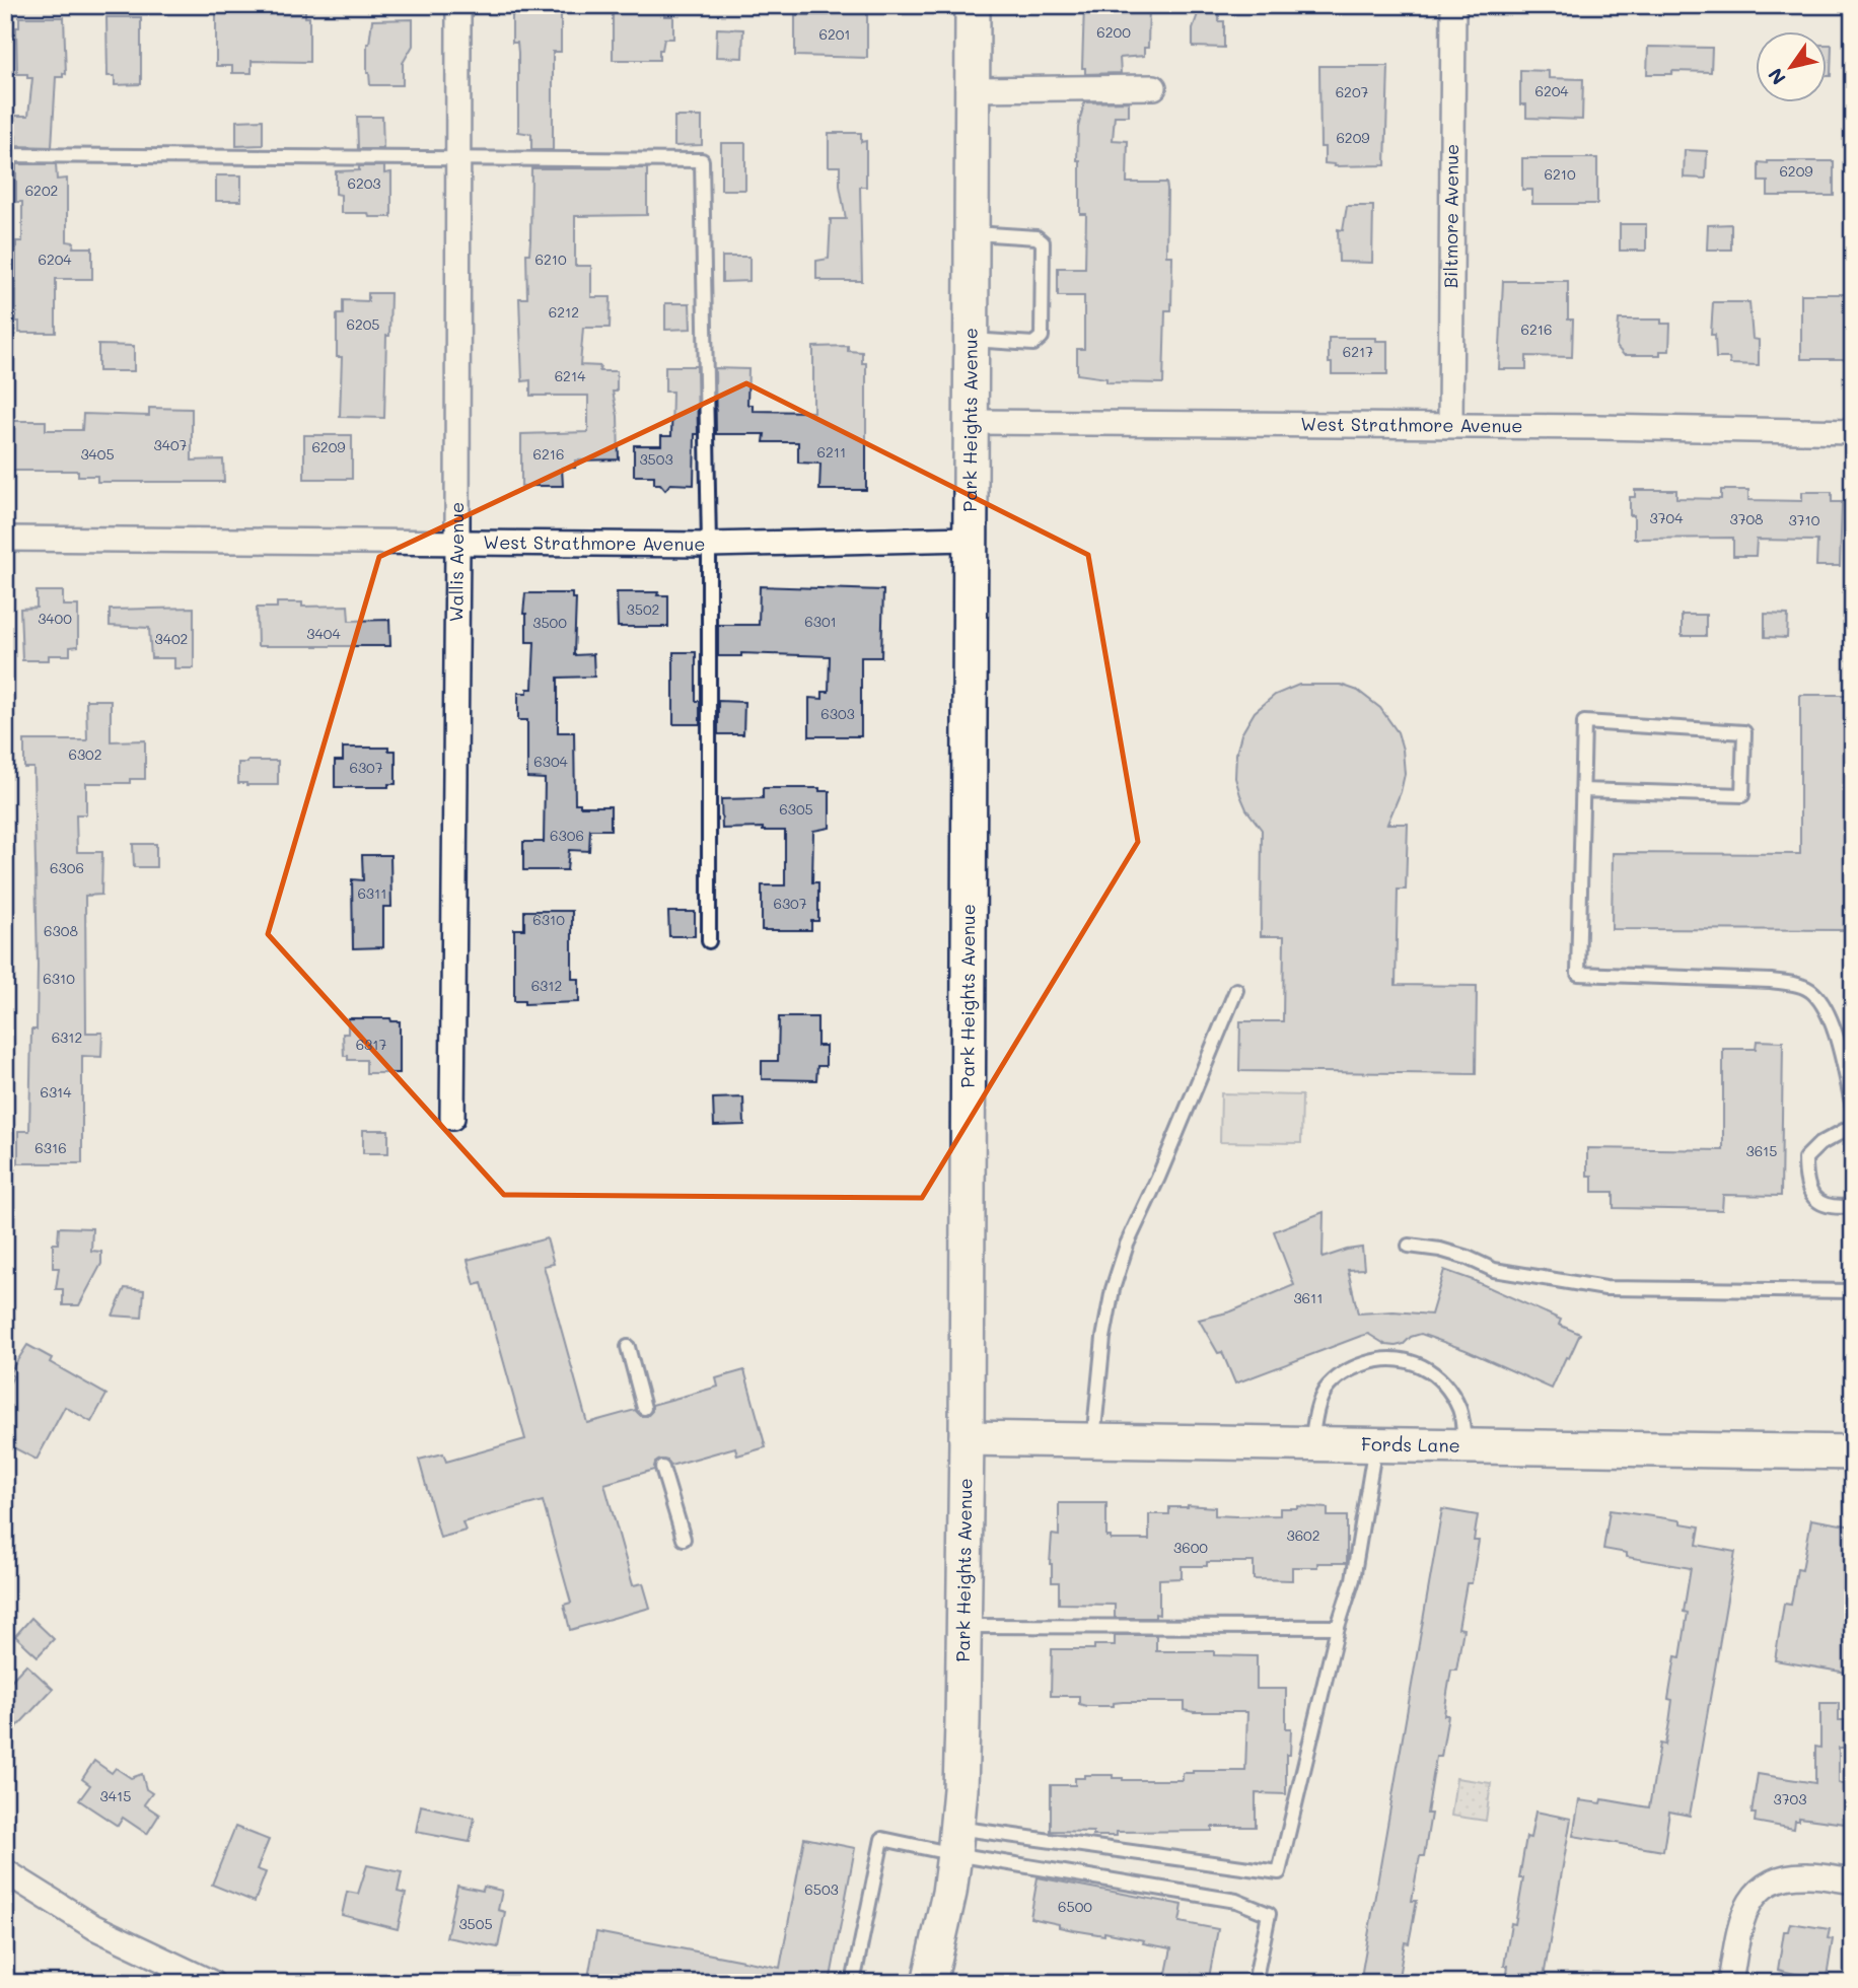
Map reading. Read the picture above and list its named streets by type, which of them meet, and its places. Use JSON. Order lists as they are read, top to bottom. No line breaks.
{"streets":{"main road":["Park Heights Avenue","Fords Lane"],"street":["Biltmore Avenue","West Strathmore Avenue","Wallis Avenue"]},"crossings":[["Biltmore Avenue","West Strathmore Avenue"],["Park Heights Avenue","West Strathmore Avenue"],["Park Heights Avenue","Fords Lane"],["West Strathmore Avenue","Wallis Avenue"]],"house_numbers":["6200","6201","6204","6207","6209","6209","6210","6203","6202","6204","6210","6212","6205","6216","6217","6214","3407","6209","6211","3405","6216","3503","3704","3708","3710","3502","3400","6301","3500","3404","3402","6303","6302","6304","6307","6305","6306","6306","6311","6307","6310","6308","6310","6312","6312","6317","6314","6316","3615","3611","3602","3600","3415","3703","6503","6500","3505"],"north":"bottom left"}
